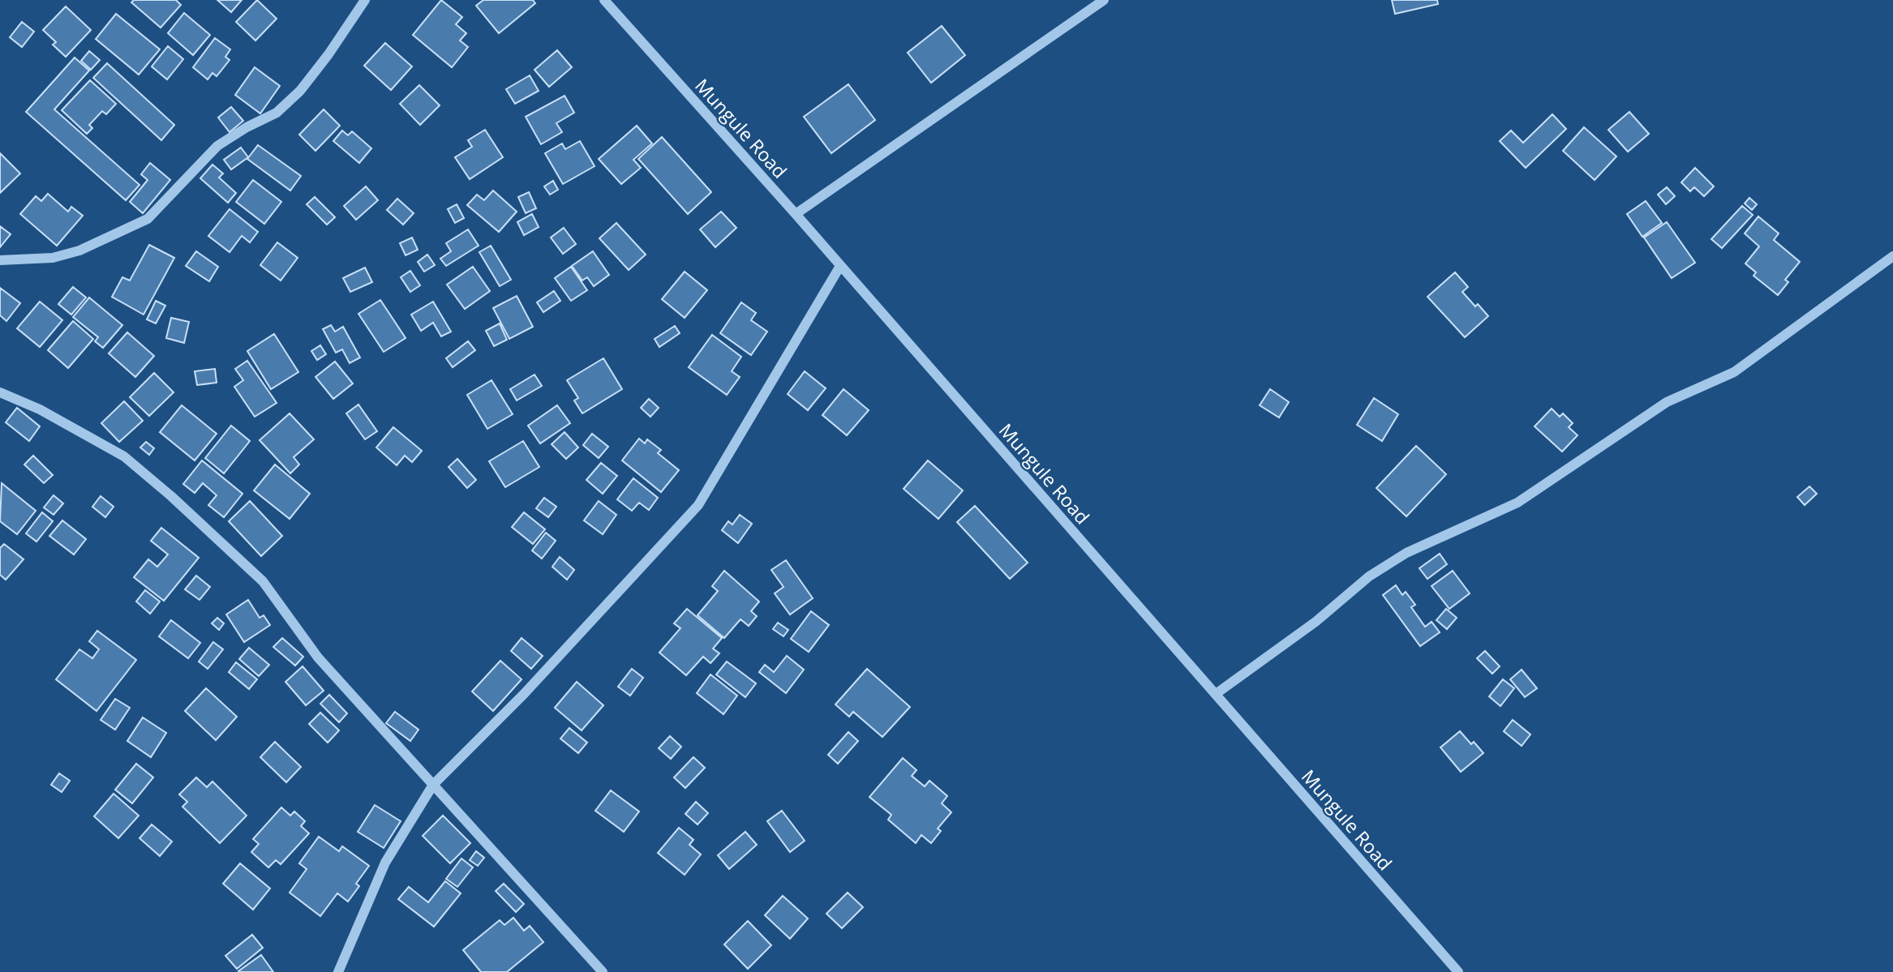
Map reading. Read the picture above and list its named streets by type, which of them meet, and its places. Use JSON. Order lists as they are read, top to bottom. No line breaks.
{"streets":{"street":["Mungule Road"]}}
